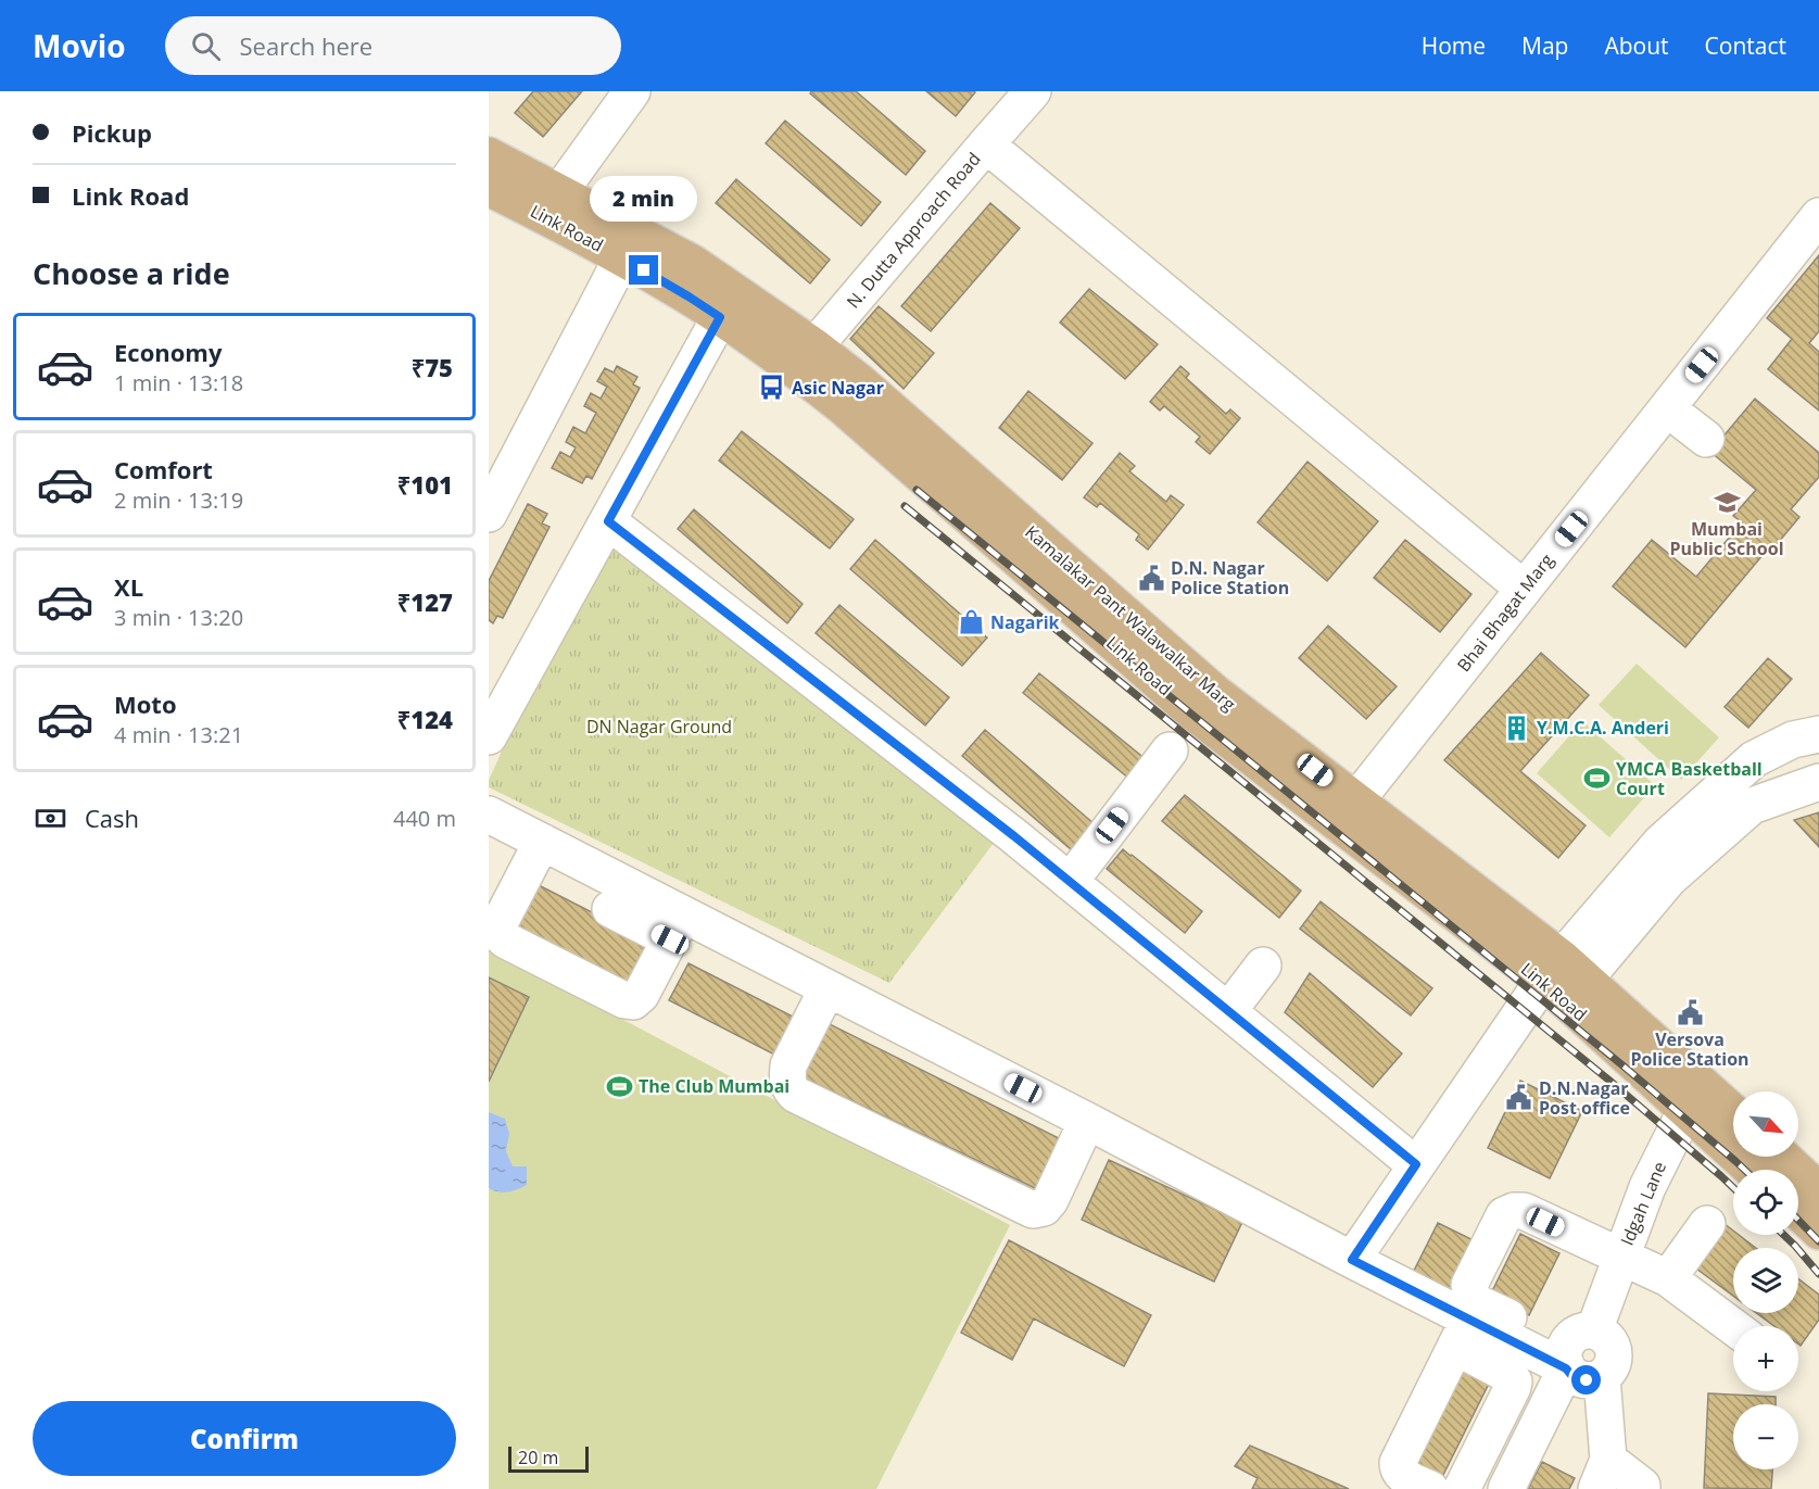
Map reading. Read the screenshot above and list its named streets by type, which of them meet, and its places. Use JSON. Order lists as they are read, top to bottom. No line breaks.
{"streets":{"main road":["Link Road","Kamalakar Pant Walawalkar Marg"],"street":["N. Dutta Approach Road","Bhai Bhagat Marg","Idgah Lane"]},"crossings":[["Link Road","N. Dutta Approach Road"],["Link Road","Kamalakar Pant Walawalkar Marg"],["N. Dutta Approach Road","Kamalakar Pant Walawalkar Marg"],["Bhai Bhagat Marg","Kamalakar Pant Walawalkar Marg"],["Kamalakar Pant Walawalkar Marg","Idgah Lane"]],"parks":["DN Nagar Ground"],"places":{"bus stop":["Asic Nagar"],"school or university":["Mumbai Public School"],"public building":["D.N. Nagar Police Station","Versova Police Station","D.N.Nagar Post office"],"shop":["Nagarik"],"building":["Y.M.C.A. Anderi"],"sports":["YMCA Basketball Court","The Club Mumbai"]},"scale_bar":"20 m","north":"bottom right","page":{"header":"Movio","search":"Search here","nav":["Home","Map","About","Contact"],"banner":["Pickup","Link Road"],"bubble":"2 min","heading":"Choose a ride","list":[{"name":"Economy","note":"1 min · 13:18","value":"₹75"},{"name":"Comfort","note":"2 min · 13:19","value":"₹101"},{"name":"XL","note":"3 min · 13:20","value":"₹127"},{"name":"Moto","note":"4 min · 13:21","value":"₹124"}],"pay":["Cash","440 m"],"map_buttons":["+","−"],"buttons":"Confirm","scale":"20 m"}}
